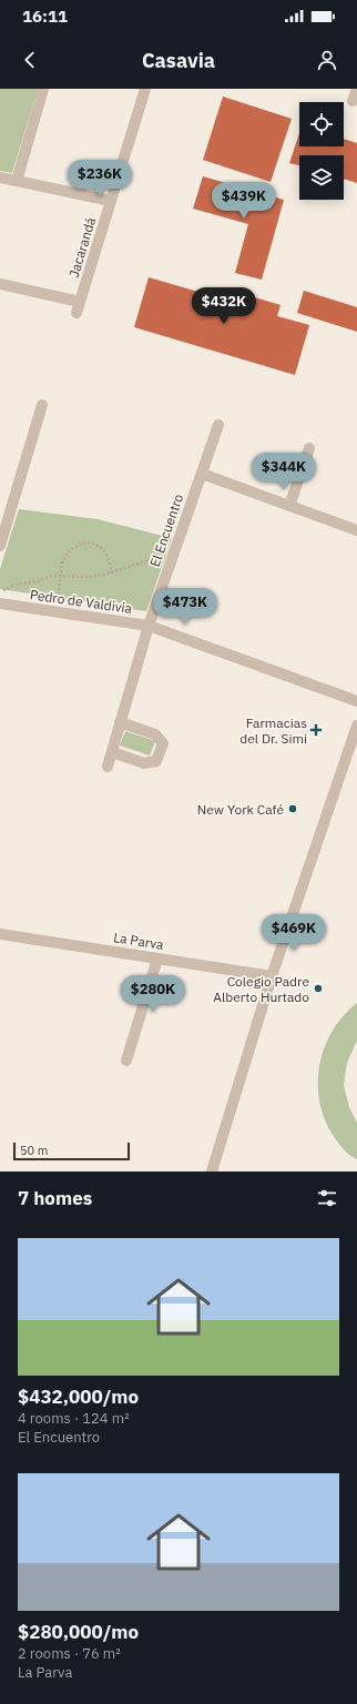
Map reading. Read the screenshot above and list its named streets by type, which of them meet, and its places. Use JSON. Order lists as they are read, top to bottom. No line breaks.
{"streets":{"street":["Jacarandá","El Encuentro","Pedro de Valdivia","La Parva"]},"crossings":[["El Encuentro","Pedro de Valdivia"]],"places":{"health":["Farmacias del Dr. Simi"],"other":["New York Café","Colegio Padre Alberto Hurtado"]},"scale_bar":"50 m","page":{"status":"16:11","header":"Casavia","price":["$236K","$439K","$432K","$344K","$473K","$469K","$280K"],"scale":"50 m","heading":"7 homes","list":[{"name":"$432,000/mo","note":"4 rooms · 124 m² · El Encuentro"},{"name":"$280,000/mo","note":"2 rooms · 76 m² · La Parva"}]}}
